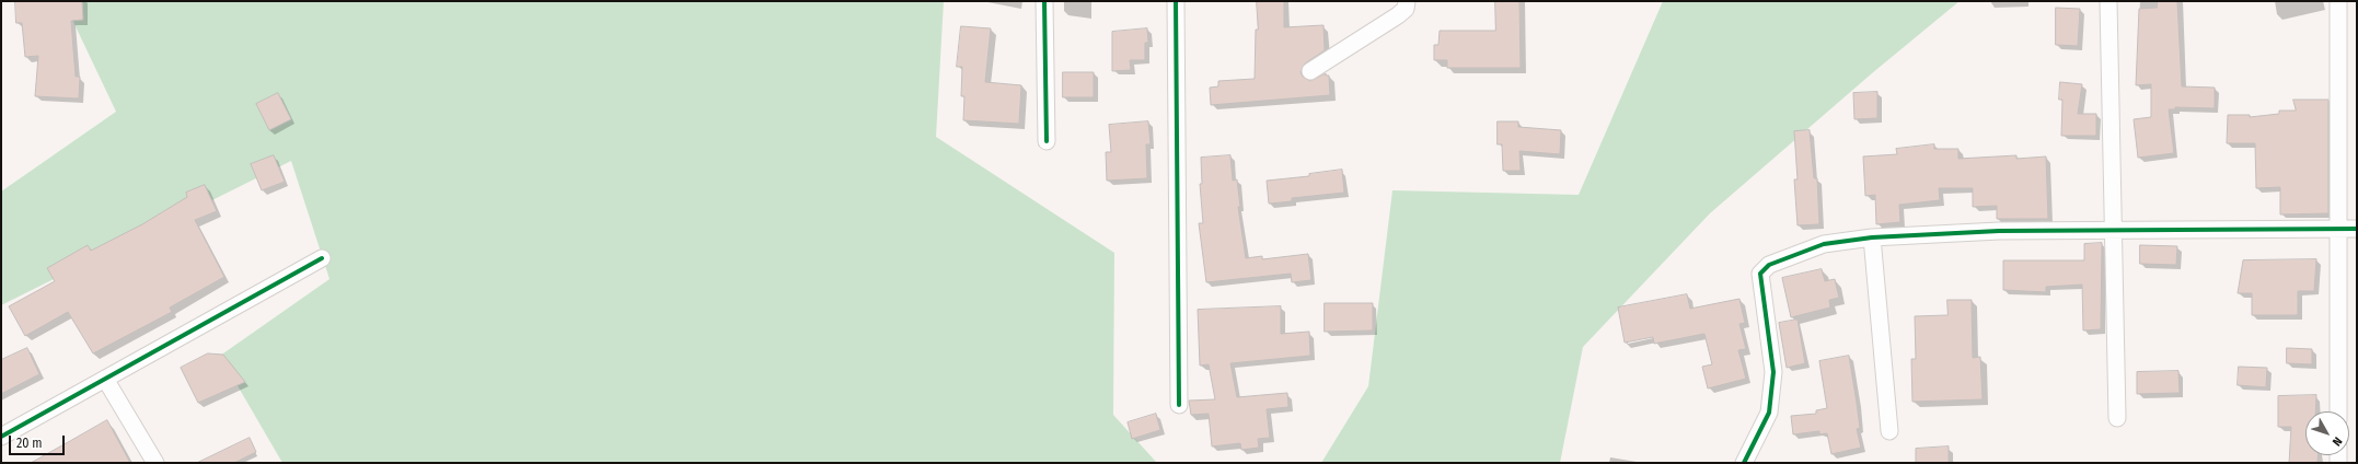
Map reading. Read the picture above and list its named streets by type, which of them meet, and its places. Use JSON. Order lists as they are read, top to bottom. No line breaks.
{"scale_bar":"20 m","north":"bottom right"}
